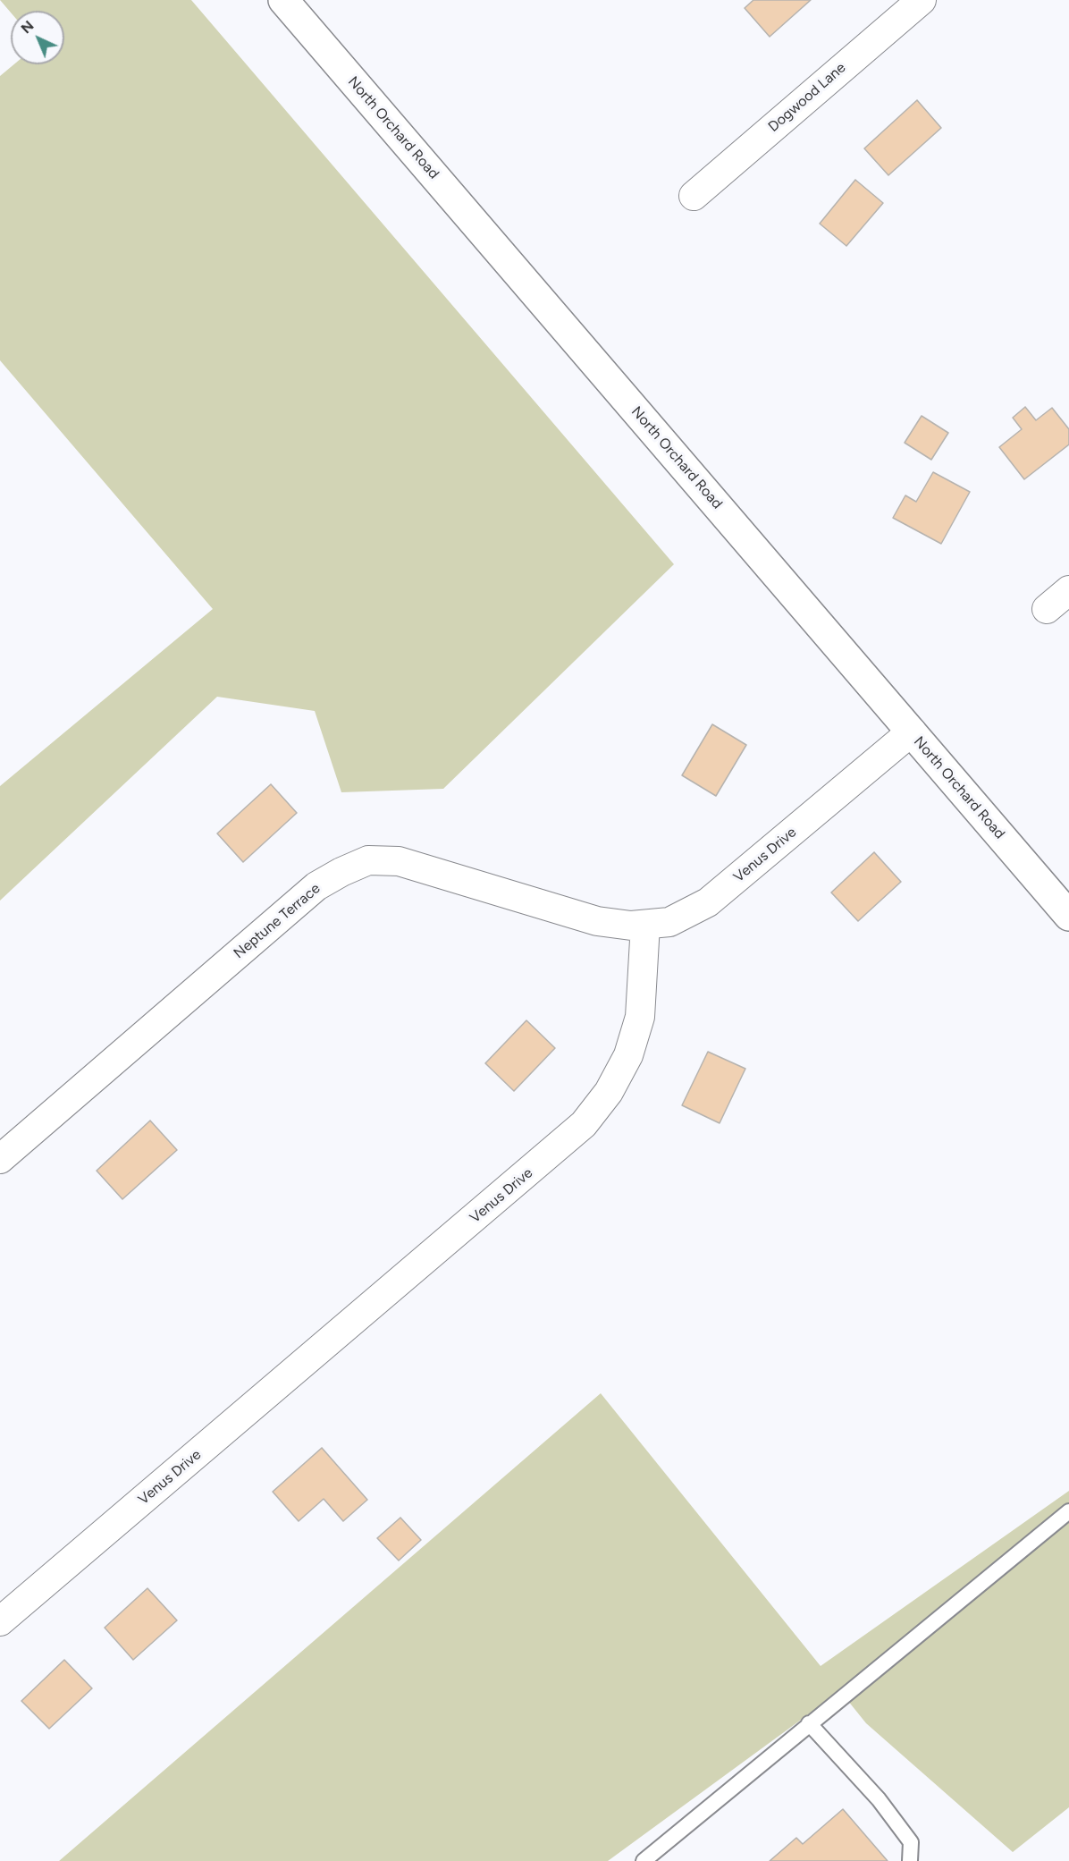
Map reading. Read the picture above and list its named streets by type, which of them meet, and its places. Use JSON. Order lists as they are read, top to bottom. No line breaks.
{"streets":{"street":["Dogwood Lane","North Orchard Road","Venus Drive","Neptune Terrace"]},"crossings":[["North Orchard Road","Venus Drive"],["Venus Drive","Neptune Terrace"]],"north":"top left"}
